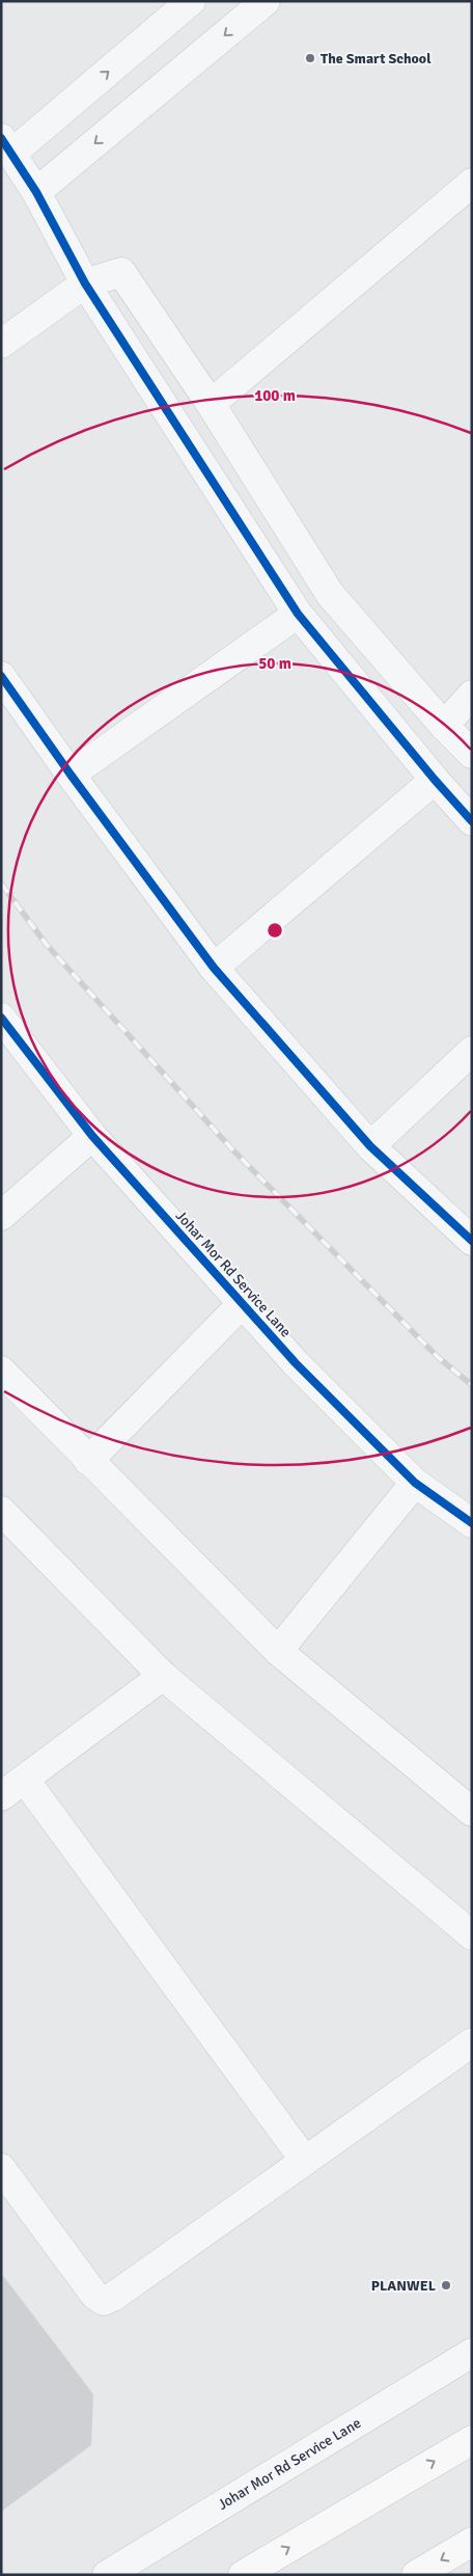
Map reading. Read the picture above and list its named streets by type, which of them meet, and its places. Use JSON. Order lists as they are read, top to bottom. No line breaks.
{"streets":{"street":["Johar Mor Rd Service Lane"]},"places":["The Smart School","PLANWEL"],"rings":["100 m","50 m"]}
